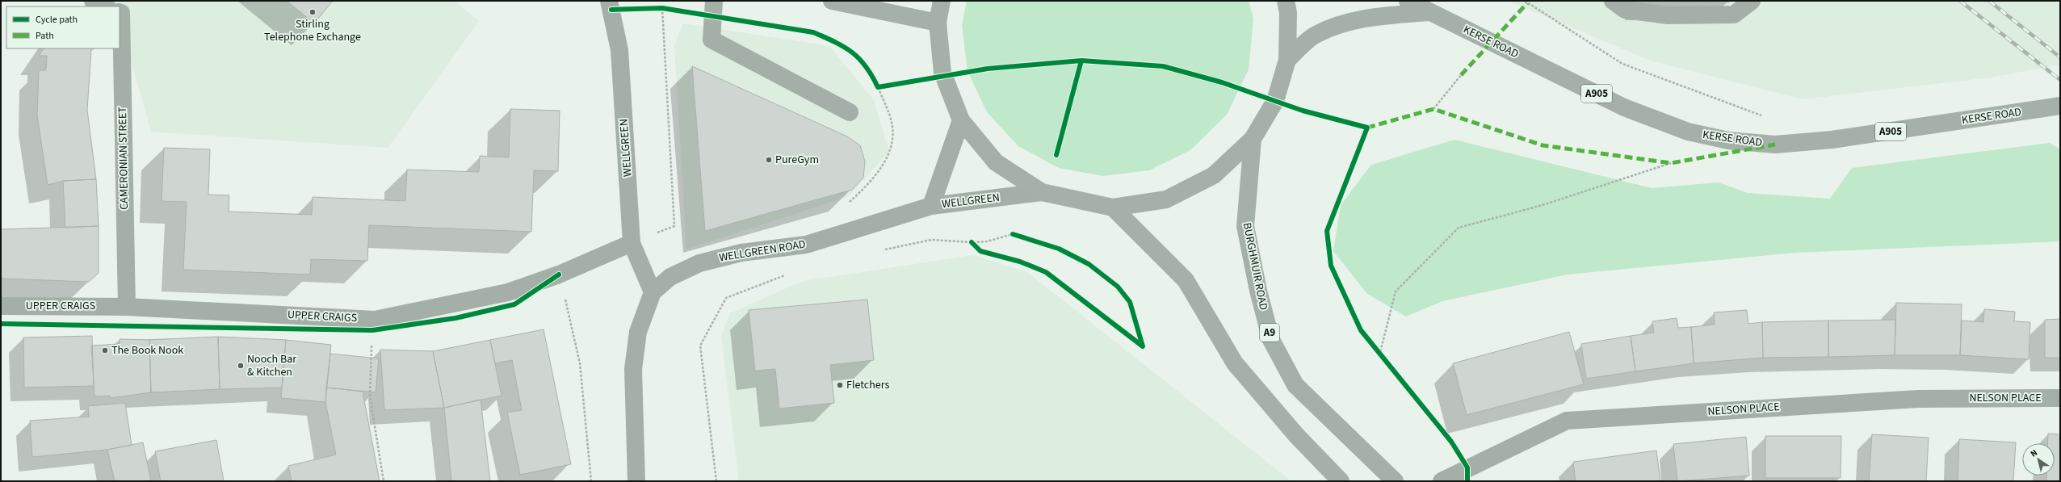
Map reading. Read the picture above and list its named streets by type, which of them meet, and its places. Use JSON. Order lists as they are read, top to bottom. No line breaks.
{"streets":{"main road":["KERSE ROAD","A905","BURGHMUIR ROAD","A9"],"street":["WELLGREEN","CAMERONIAN STREET","WELLGREEN ROAD","UPPER CRAIGS","NELSON PLACE"]},"crossings":[["WELLGREEN","WELLGREEN ROAD"],["WELLGREEN","UPPER CRAIGS"],["CAMERONIAN STREET","UPPER CRAIGS"]],"places":["Stirling Telephone Exchange","PureGym","The Book Nook","Nooch Bar & Kitchen","Fletchers"],"legend":["Cycle path","Path"],"north":"top left"}
